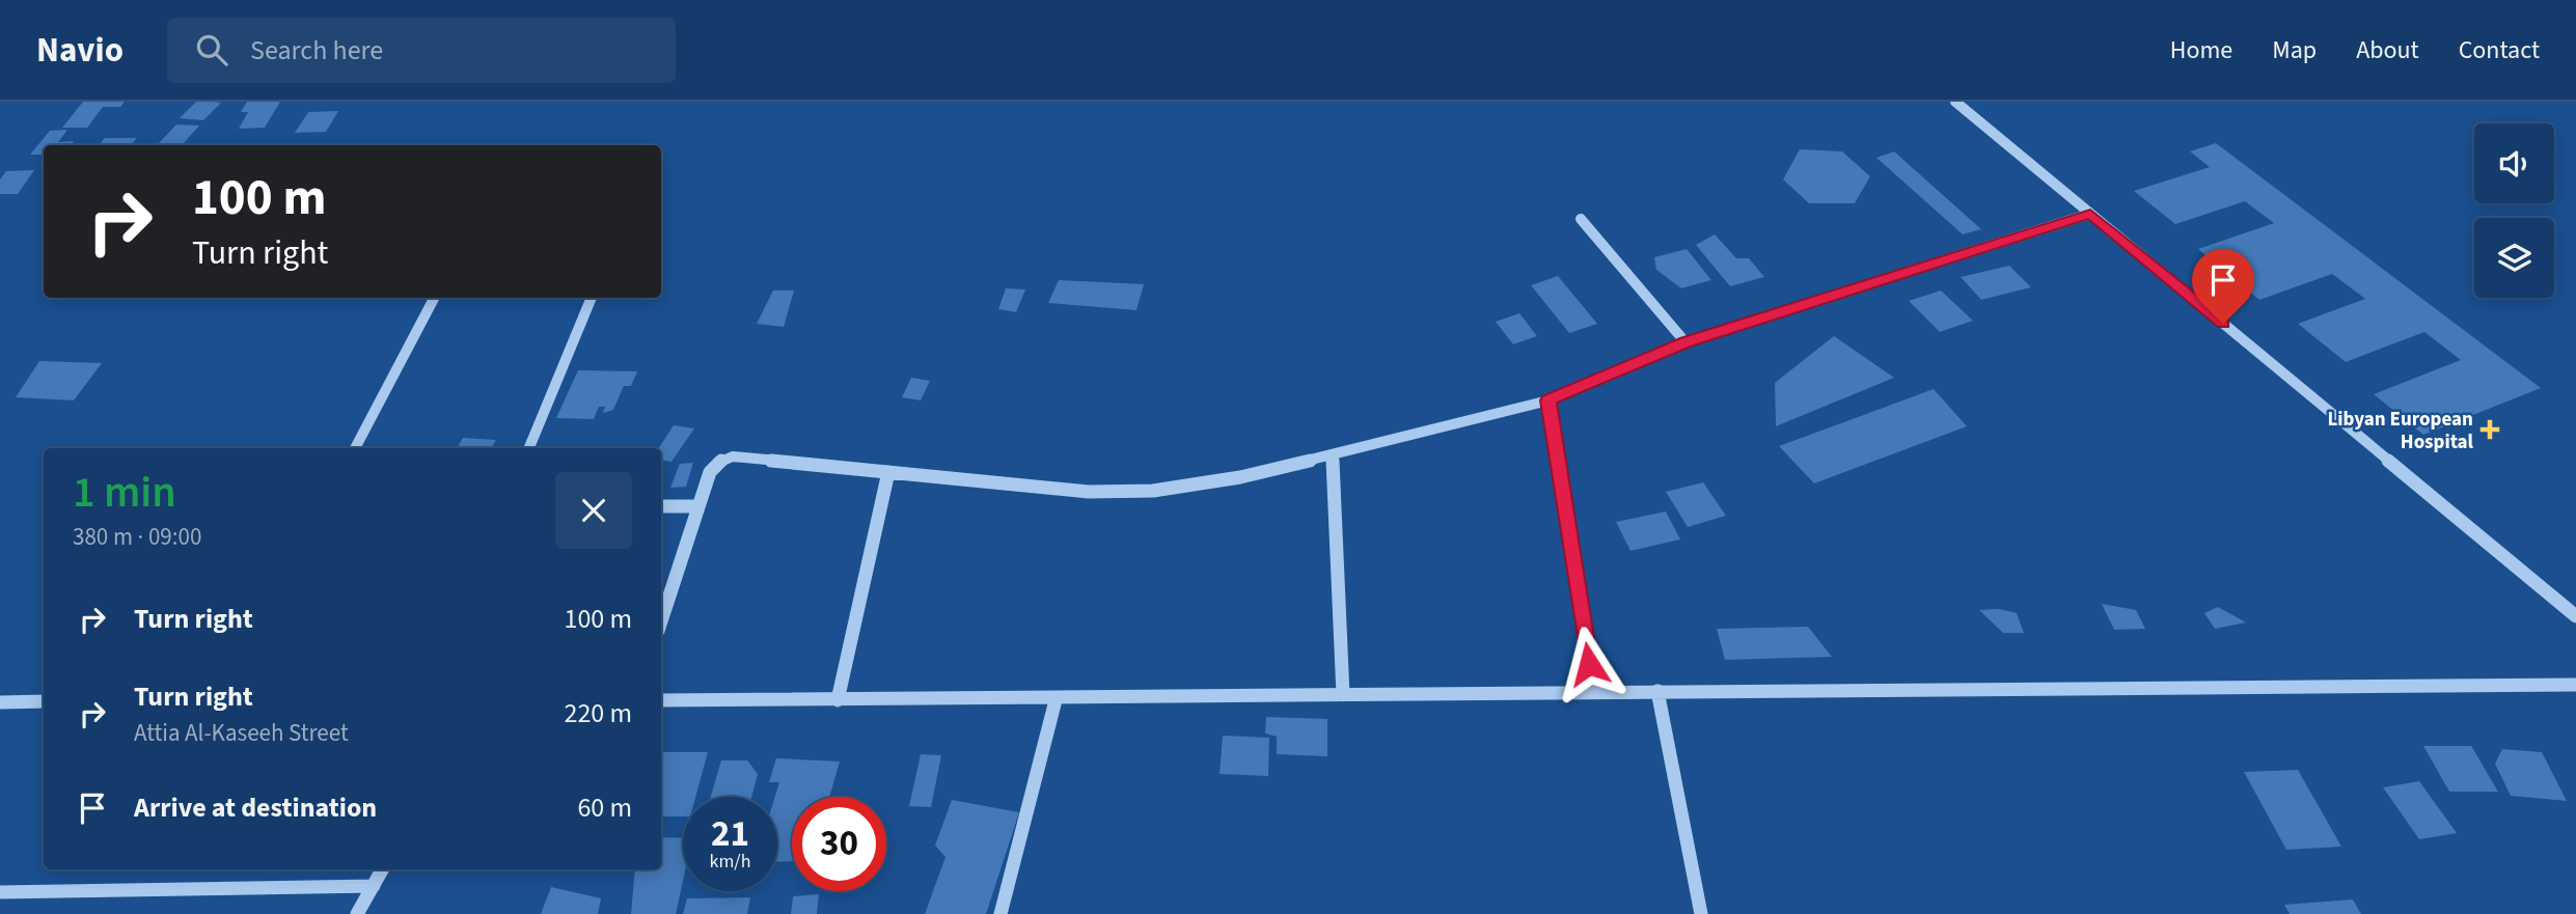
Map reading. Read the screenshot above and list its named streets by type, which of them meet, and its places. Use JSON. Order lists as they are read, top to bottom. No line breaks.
{"places":{"health":["Libyan European Hospital"]},"page":{"header":"Navio","search":"Search here","nav":["Home","Map","About","Contact"],"turn":["100 m","Turn right"],"heading":["1 min","380 m · 09:00"],"list":[{"name":"Turn right","value":"100 m"},{"name":"Turn right","note":"Attia Al-Kaseeh Street","value":"220 m"},{"name":"Arrive at destination","value":"60 m"}],"speed":"21 km/h","limit":"30"}}
